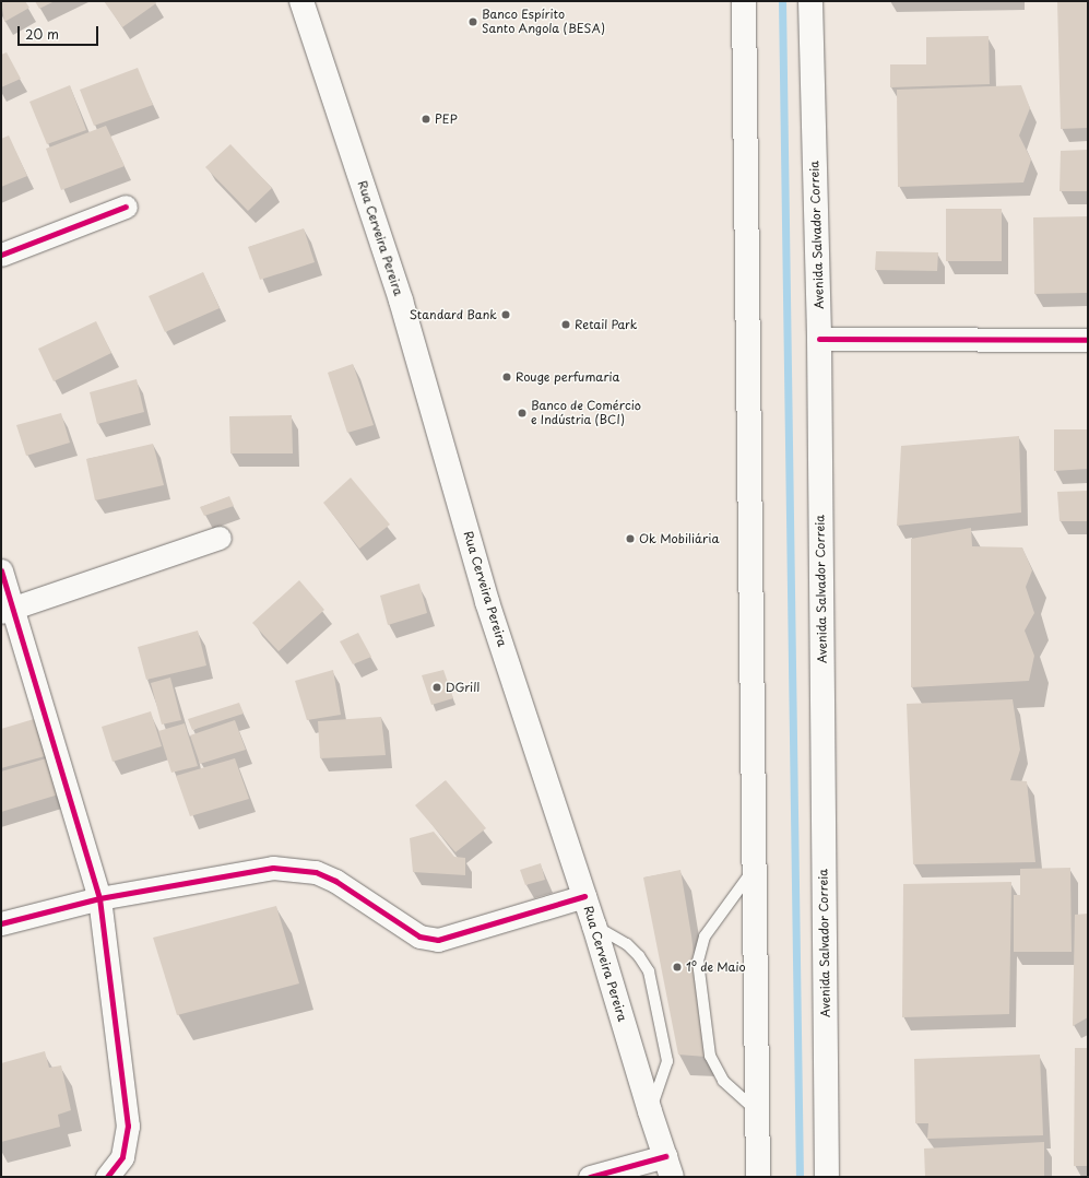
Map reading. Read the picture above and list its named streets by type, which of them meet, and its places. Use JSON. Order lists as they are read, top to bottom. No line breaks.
{"streets":{"main road":["Avenida Salvador Correia","Rua Cerveira Pereira"]},"places":["Banco Espírito Santo Angola (BESA)","PEP","Standard Bank","Retail Park","Rouge perfumaria","Banco de Comércio e Indústria (BCI)","Ok Mobiliária","DGrill","1º de Maio"],"scale_bar":"20 m"}
